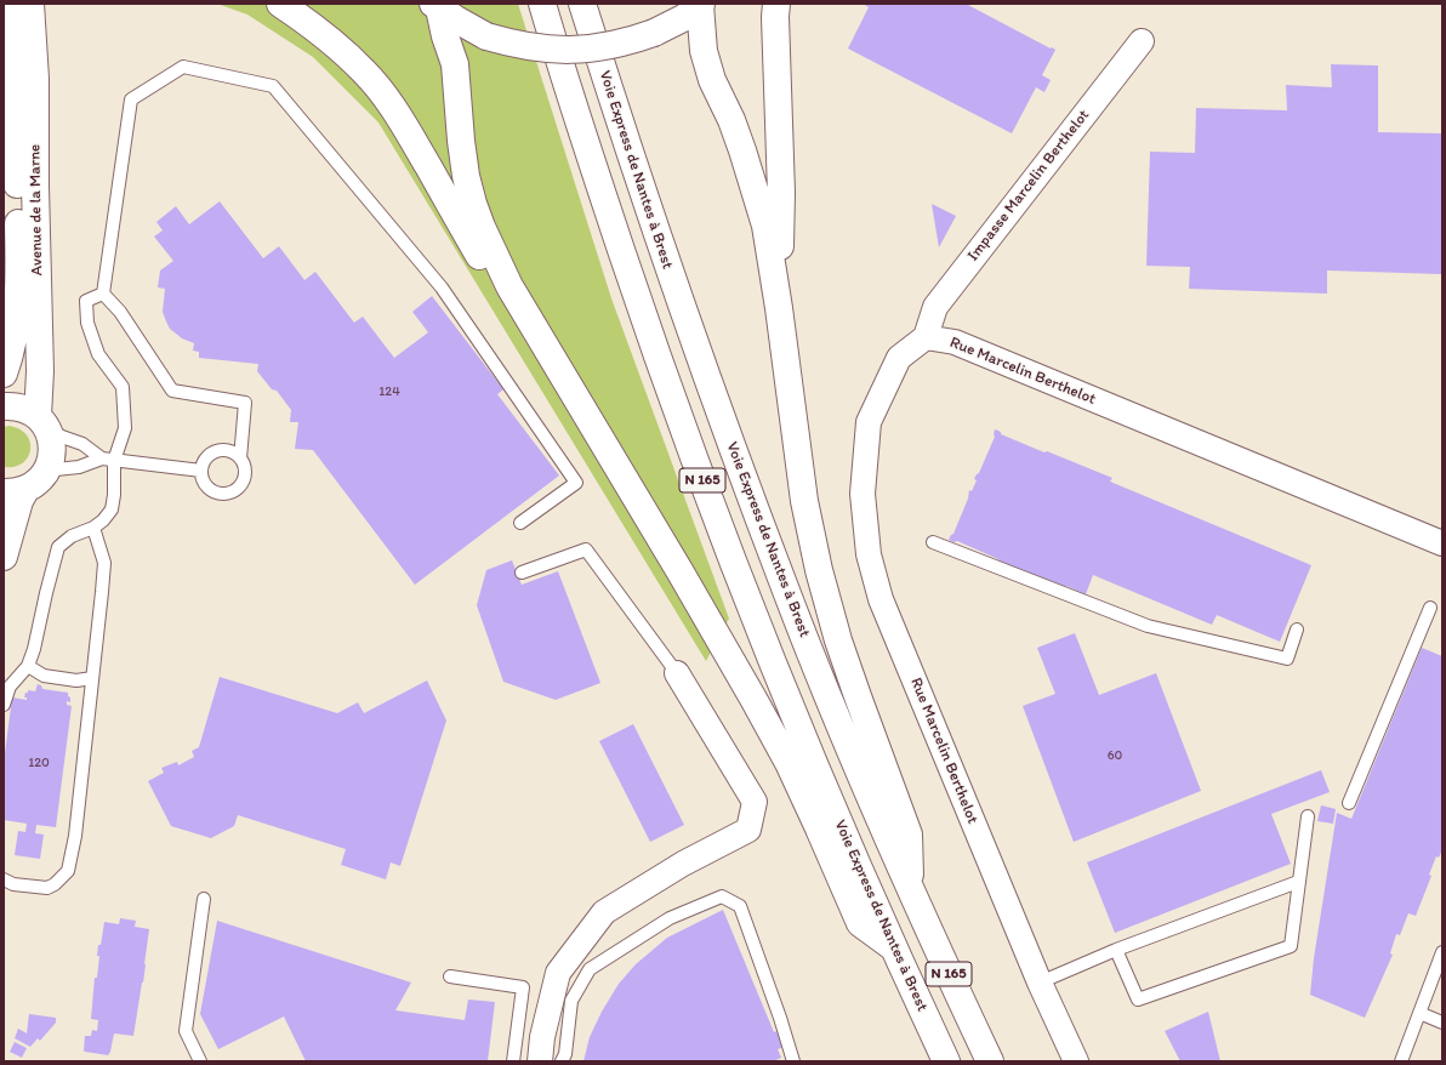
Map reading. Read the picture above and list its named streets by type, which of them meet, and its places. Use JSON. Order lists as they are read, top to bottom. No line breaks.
{"streets":{"main road":["Voie Express de Nantes à Brest","Avenue de la Marne","N 165"],"street":["Impasse Marcelin Berthelot","Rue Marcelin Berthelot"]},"crossings":[["Impasse Marcelin Berthelot","Rue Marcelin Berthelot"]],"house_numbers":["124","60","120"]}
